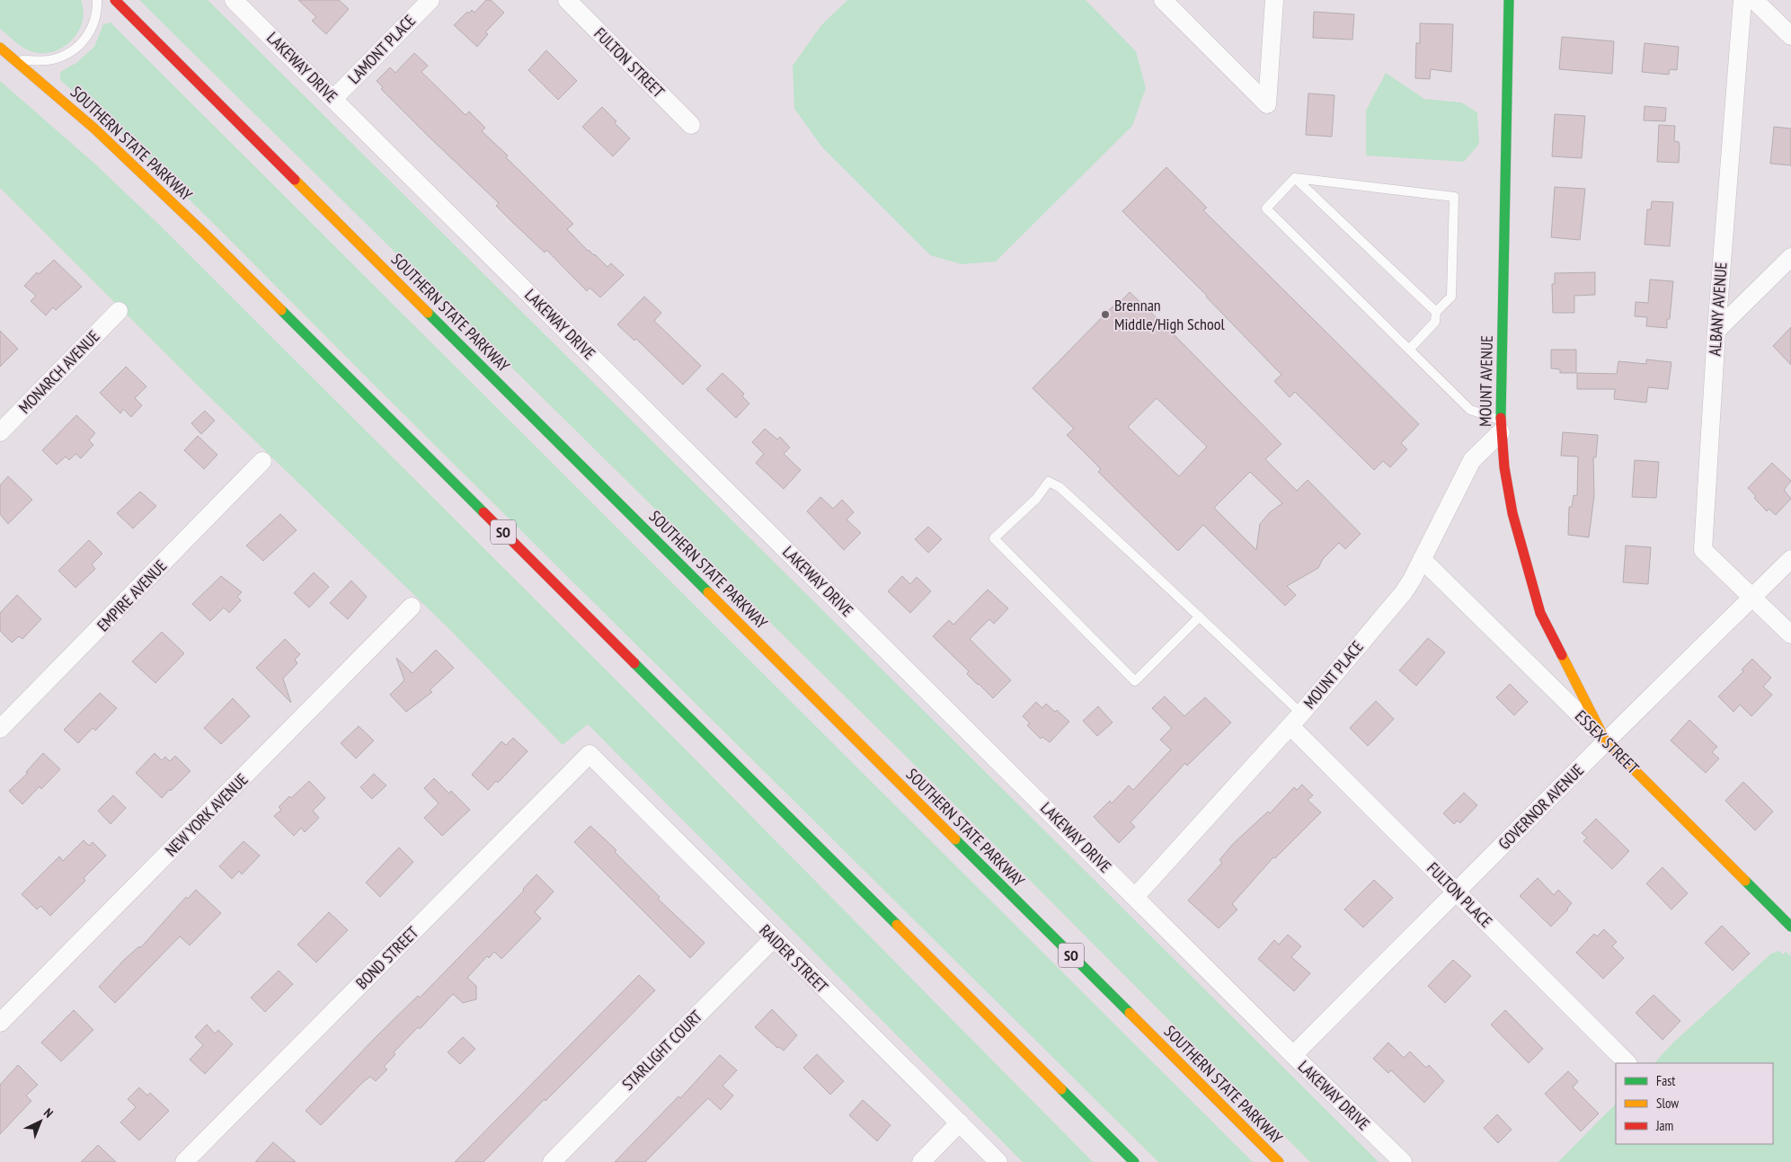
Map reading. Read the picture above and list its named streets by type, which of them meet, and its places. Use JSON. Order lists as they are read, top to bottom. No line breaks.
{"streets":{"main road":["SOUTHERN STATE PARKWAY","MOUNT AVENUE","SO","ESSEX STREET"],"street":["LAMONT PLACE","FULTON STREET","LAKEWAY DRIVE","ALBANY AVENUE","MONARCH AVENUE","EMPIRE AVENUE","MOUNT PLACE","GOVERNOR AVENUE","NEW YORK AVENUE","FULTON PLACE","BOND STREET","RAIDER STREET","STARLIGHT COURT"]},"crossings":[["LAMONT PLACE","LAKEWAY DRIVE"],["LAKEWAY DRIVE","MOUNT PLACE"],["LAKEWAY DRIVE","GOVERNOR AVENUE"],["ALBANY AVENUE","GOVERNOR AVENUE"],["MOUNT AVENUE","MOUNT PLACE"],["MOUNT AVENUE","ESSEX STREET"],["MOUNT AVENUE","GOVERNOR AVENUE"],["MOUNT PLACE","ESSEX STREET"],["MOUNT PLACE","FULTON PLACE"],["ESSEX STREET","GOVERNOR AVENUE"],["GOVERNOR AVENUE","FULTON PLACE"],["BOND STREET","RAIDER STREET"],["RAIDER STREET","STARLIGHT COURT"]],"places":["Brennan Middle/High School"],"legend":["Fast","Slow","Jam"],"north":"top right"}
